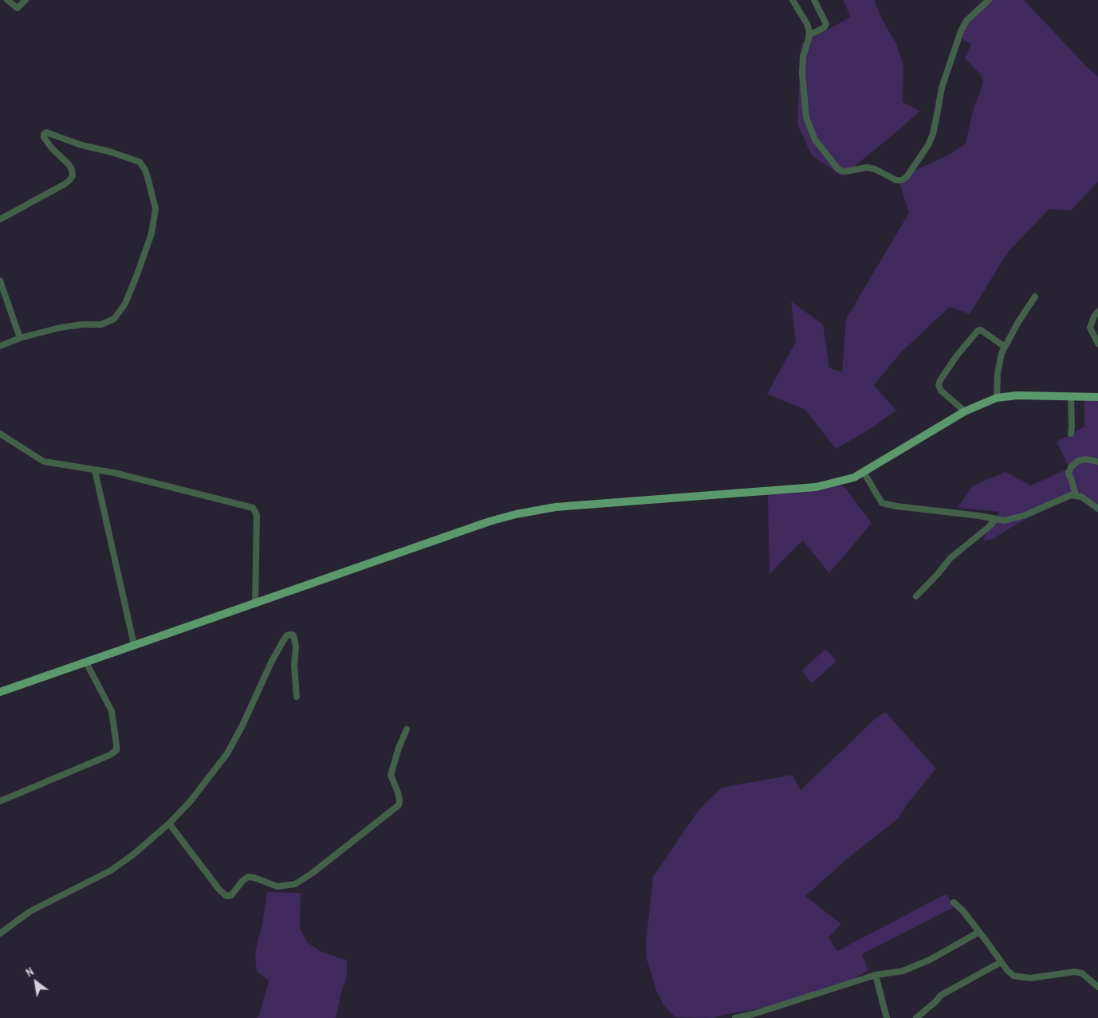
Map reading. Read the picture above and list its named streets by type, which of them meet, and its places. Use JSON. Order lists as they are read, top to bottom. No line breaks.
{"north":"top left"}
